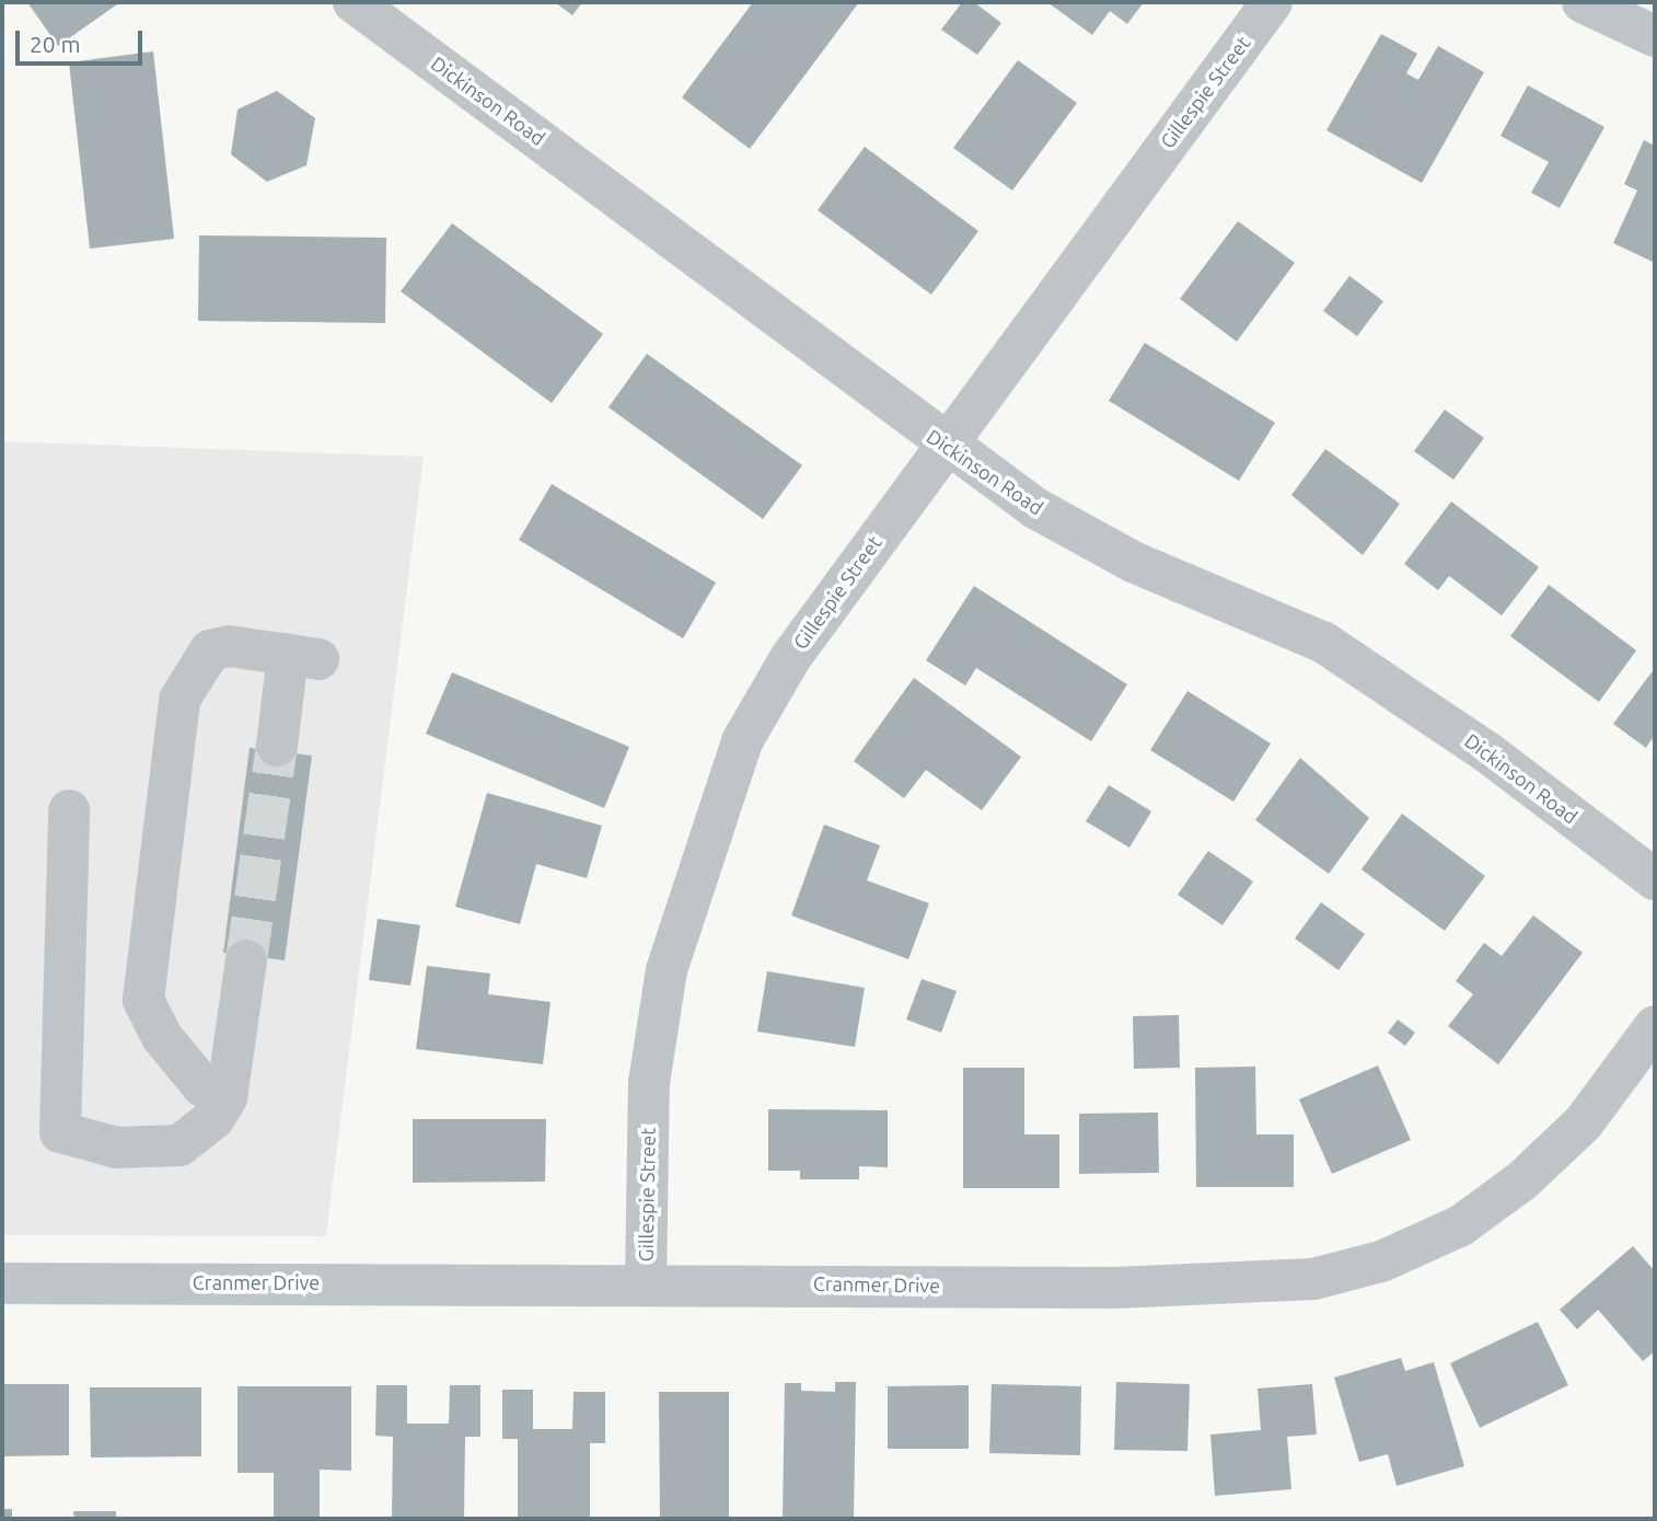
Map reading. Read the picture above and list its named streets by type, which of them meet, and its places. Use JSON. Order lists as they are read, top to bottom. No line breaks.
{"streets":{"street":["Gillespie Street","Dickinson Road","Cranmer Drive"]},"crossings":[["Gillespie Street","Dickinson Road"],["Gillespie Street","Cranmer Drive"]],"scale_bar":"20 m"}
